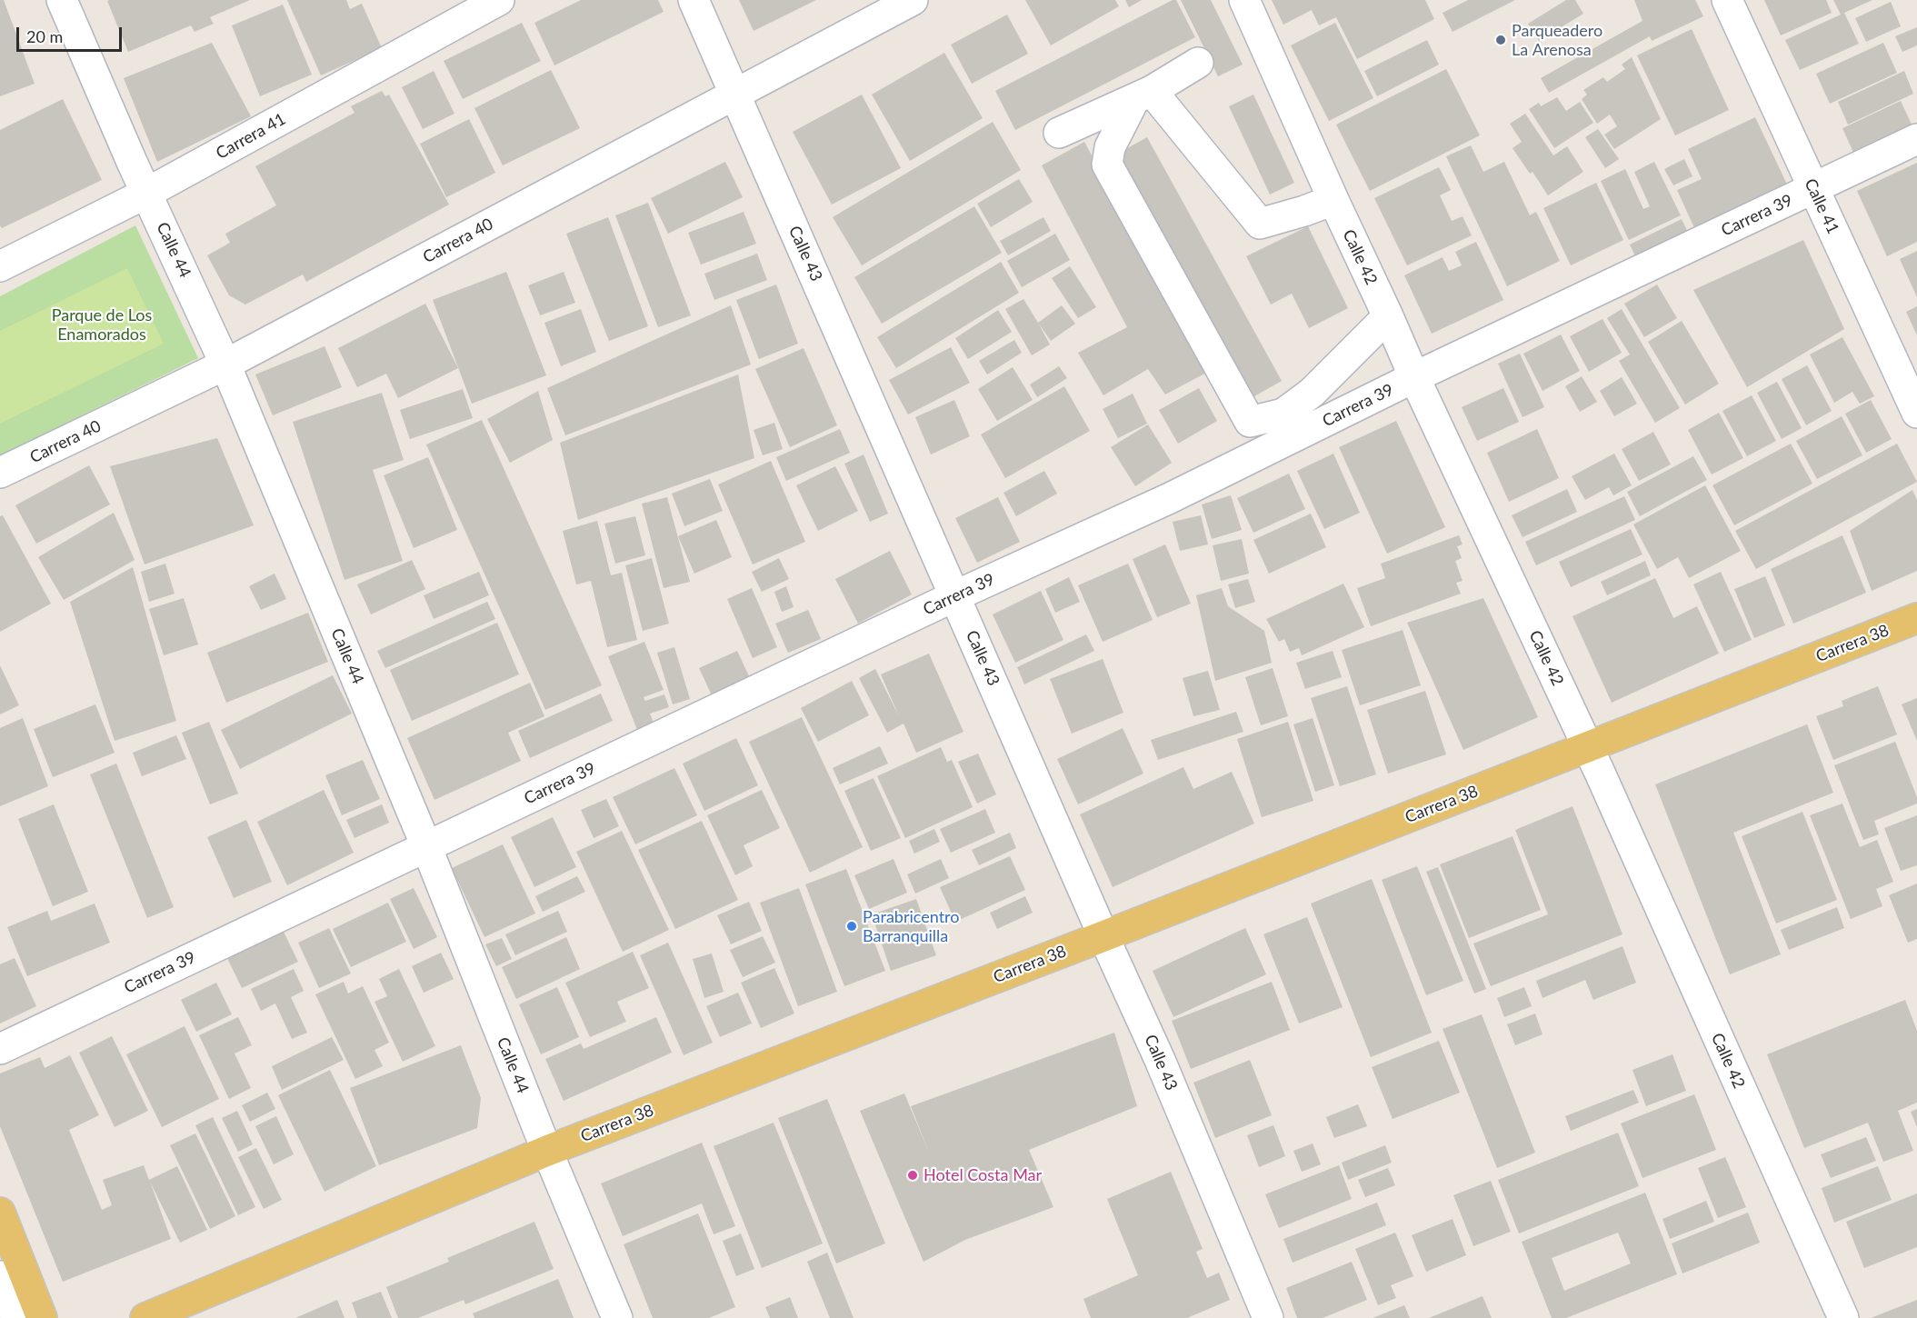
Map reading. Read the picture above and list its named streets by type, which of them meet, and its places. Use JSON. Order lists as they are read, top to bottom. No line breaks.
{"streets":{"main road":["Carrera 38"],"street":["Carrera 41","Calle 41","Carrera 39","Carrera 40","Calle 44","Calle 43","Calle 42"]},"crossings":[["Carrera 41","Calle 44"],["Calle 41","Carrera 39"],["Carrera 39","Calle 44"],["Carrera 39","Calle 43"],["Carrera 39","Calle 42"],["Carrera 40","Calle 44"],["Carrera 40","Calle 43"],["Calle 44","Carrera 38"],["Calle 43","Carrera 38"],["Calle 42","Carrera 38"]],"parks":["Parque de Los Enamorados"],"places":["Parqueadero La Arenosa","Parabricentro Barranquilla","Hotel Costa Mar"],"scale_bar":"20 m"}
